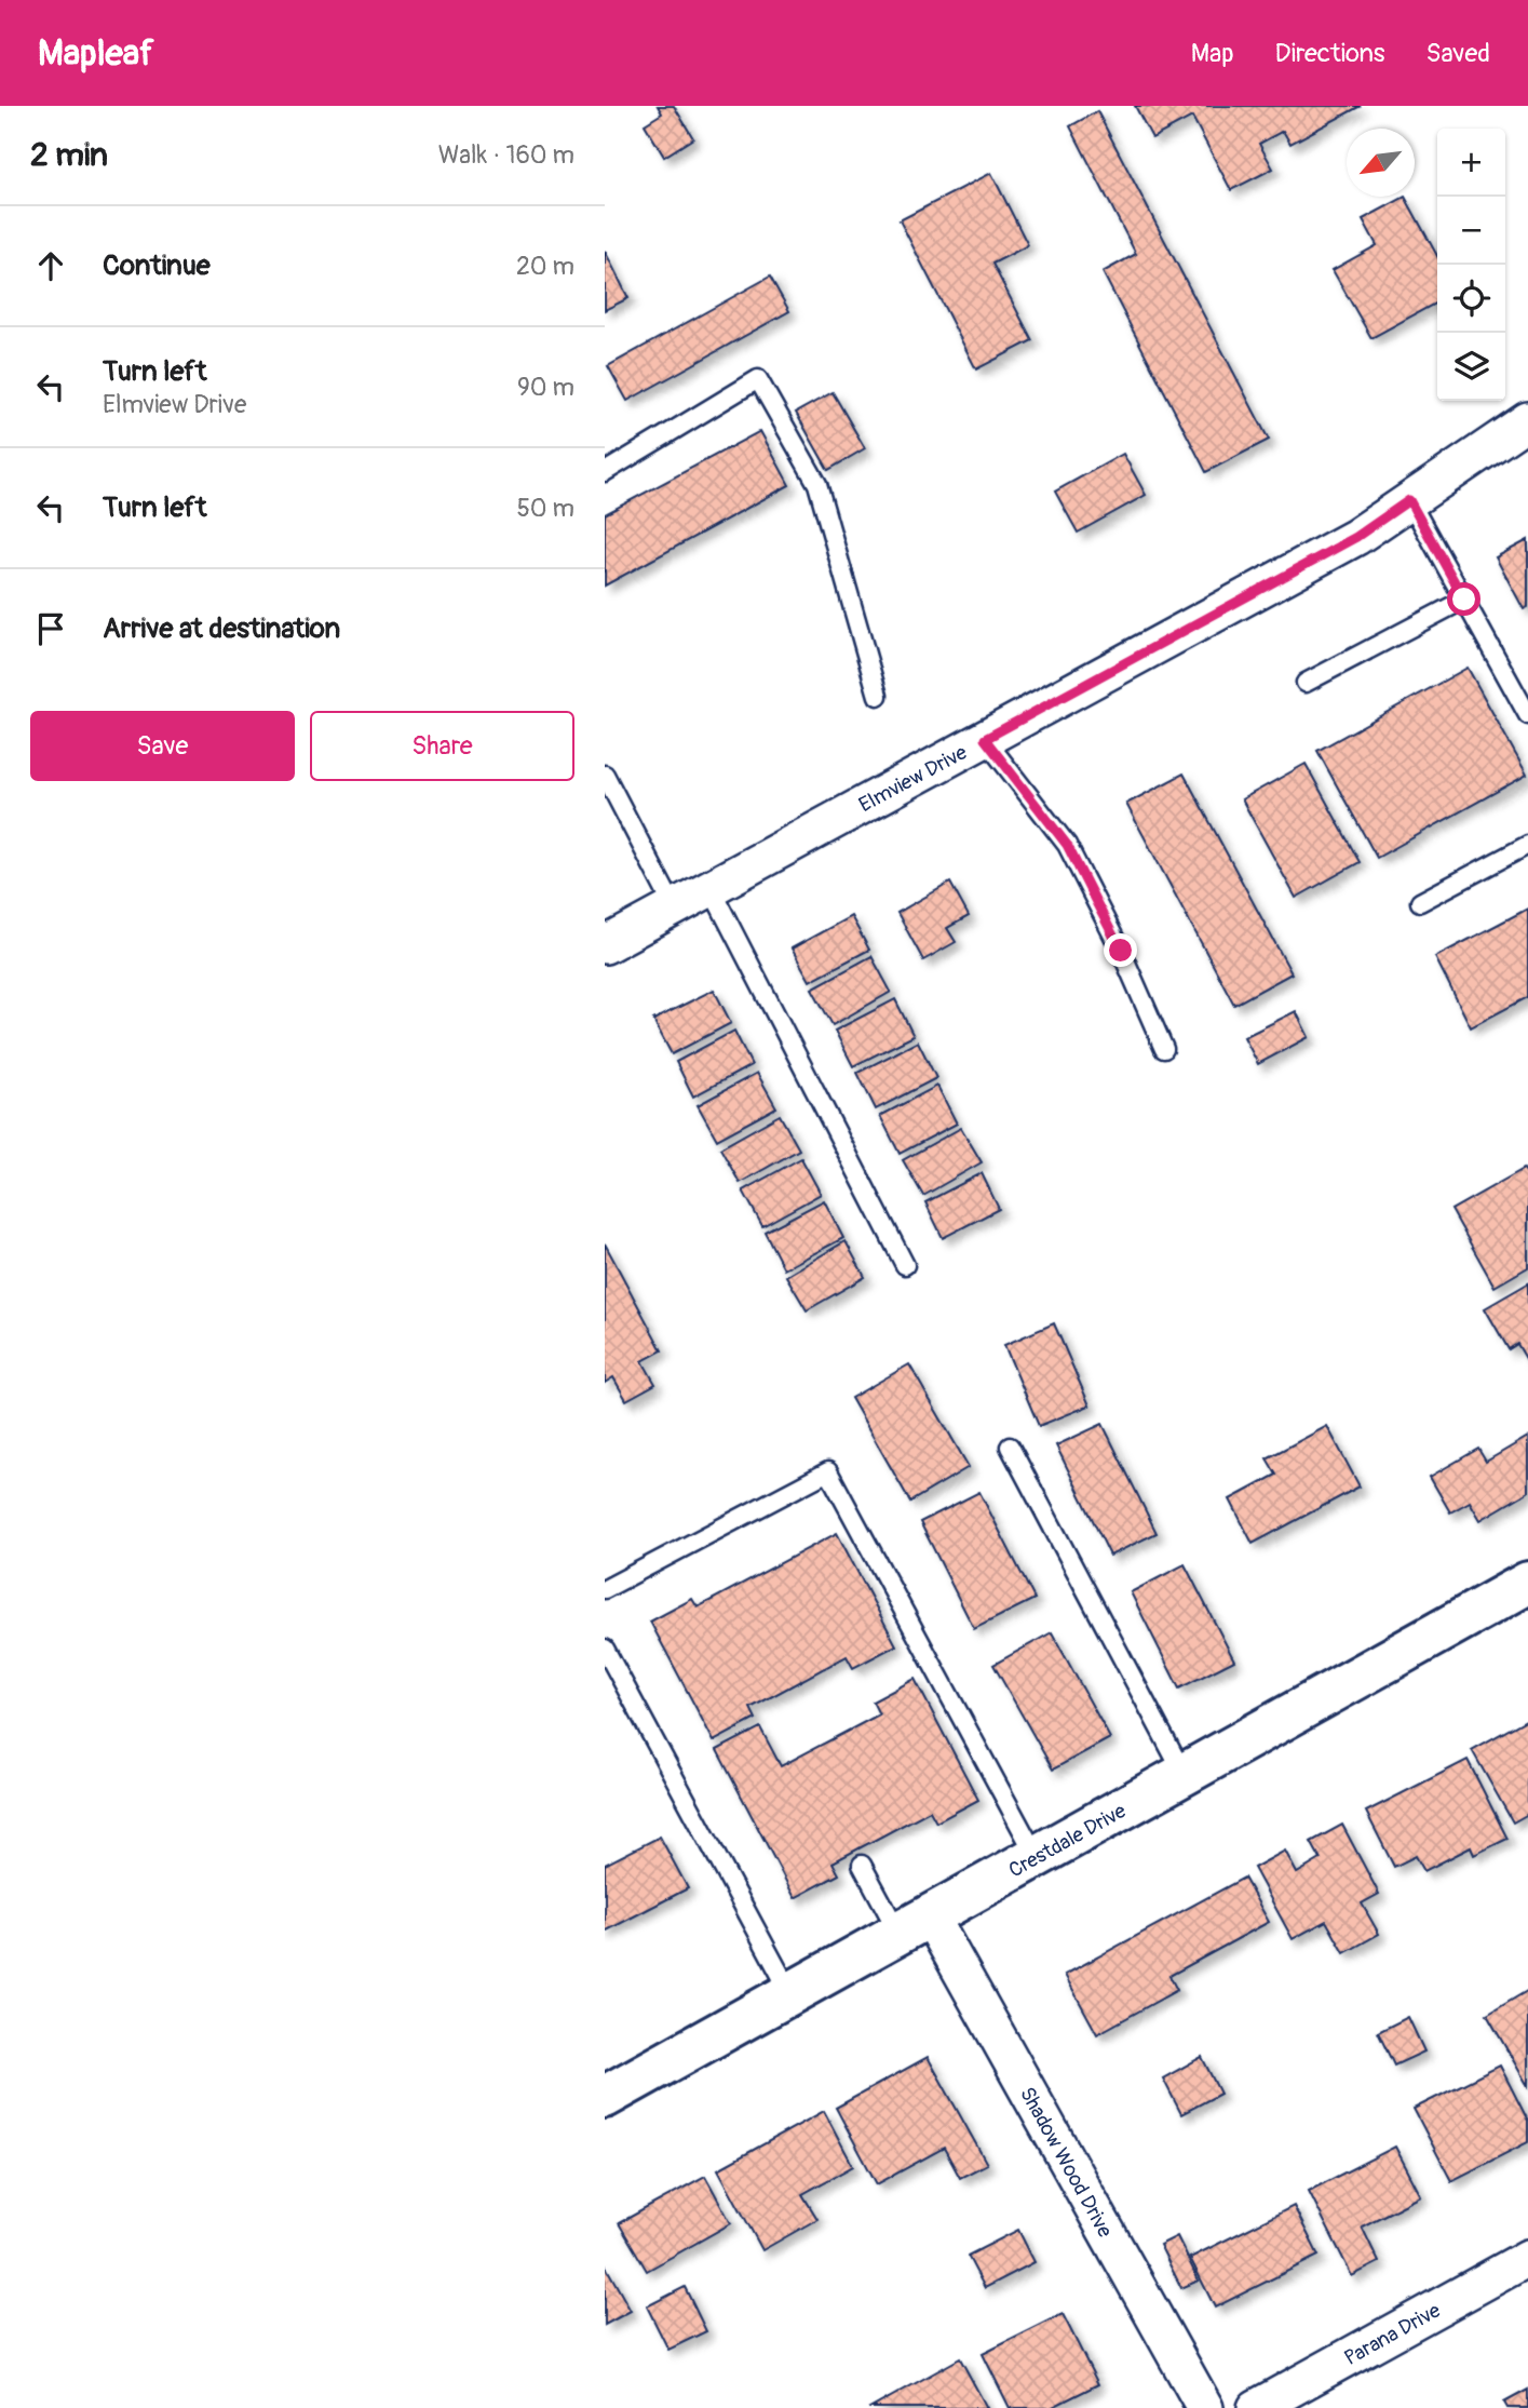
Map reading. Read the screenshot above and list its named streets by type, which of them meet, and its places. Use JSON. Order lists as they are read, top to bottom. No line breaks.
{"streets":{"street":["Elmview Drive","Crestdale Drive","Shadow Wood Drive","Parana Drive"]},"crossings":[["Crestdale Drive","Shadow Wood Drive"]],"north":"bottom left","page":{"header":"Mapleaf","nav":["Map","Directions","Saved"],"heading":["2 min","Walk · 160 m"],"map_buttons":["+","−"],"list":[["Continue","20 m"],["Turn left","Elmview Drive","90 m"],["Turn left","50 m"],"Arrive at destination"],"buttons":["Save","Share"]}}
